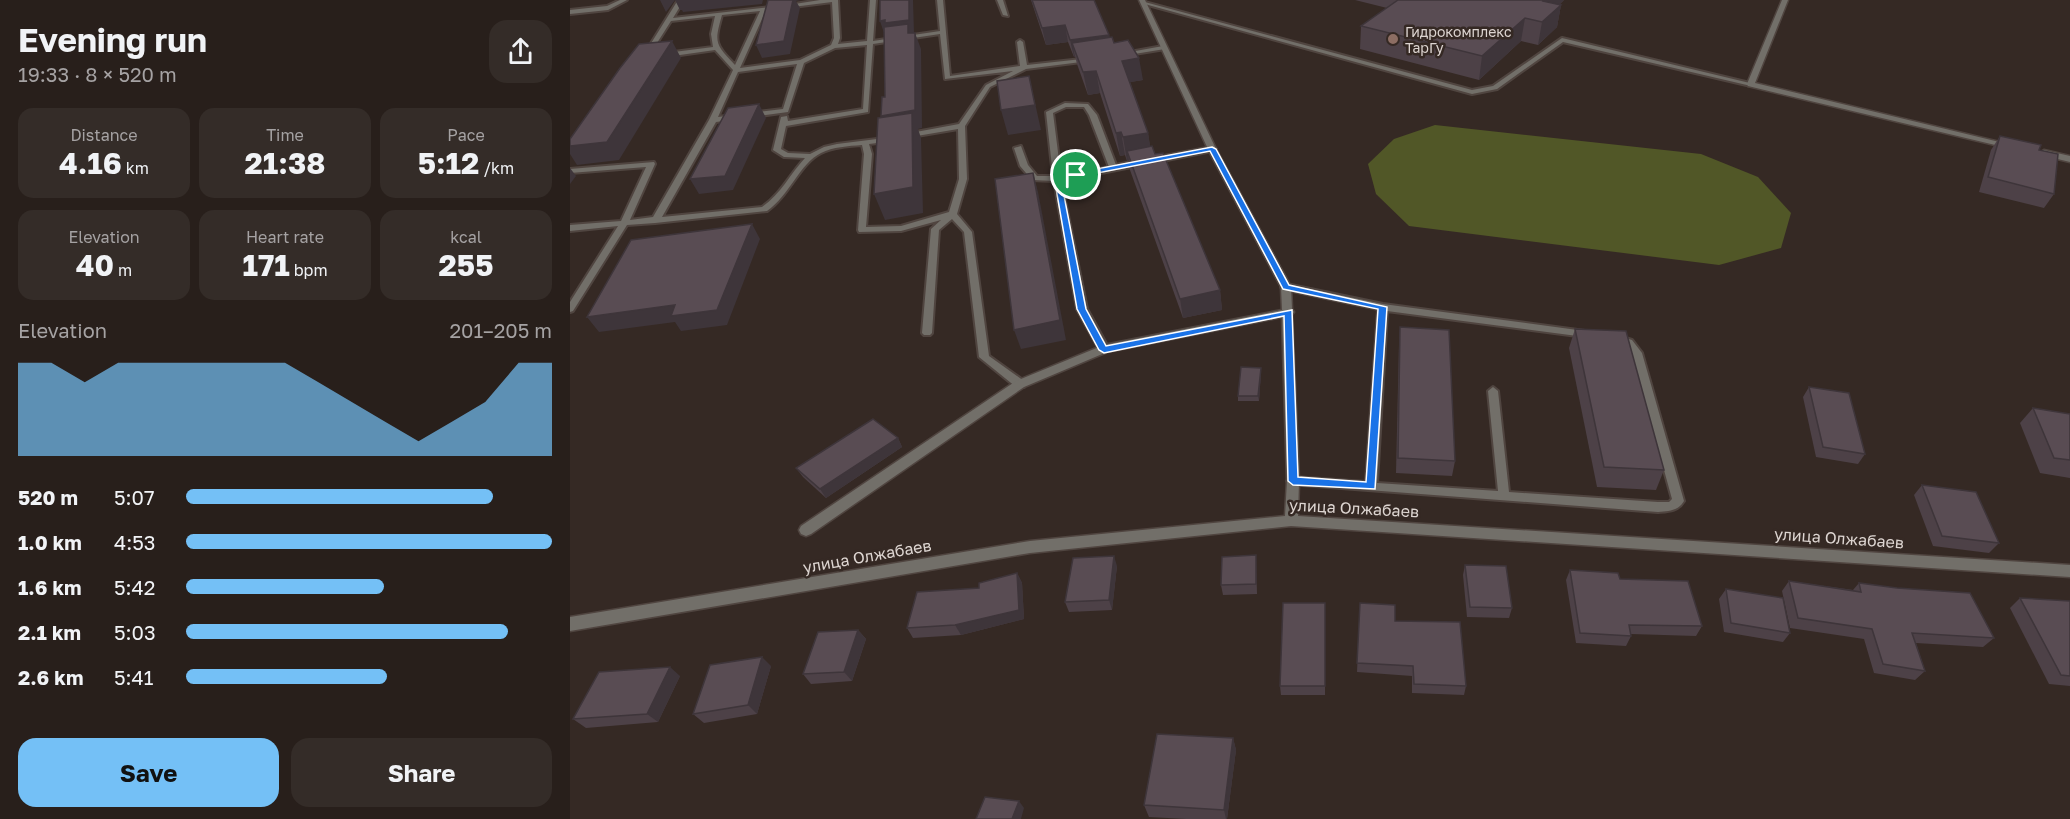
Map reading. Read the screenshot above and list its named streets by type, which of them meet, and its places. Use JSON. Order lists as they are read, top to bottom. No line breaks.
{"streets":{"street":["улица Олжабаев"]},"places":["Гидрокомплекс ТарГу"],"page":{"heading":["Evening run","19:33 · 8 × 520 m"],"stats":[["Distance","4.16 km"],["Time","21:38"],["Pace","5:12 /km"],["Elevation","40 m"],["Heart rate","171 bpm"],["kcal","255"]],"chart":["Elevation","201–205 m"],"list":[{"name":"520 m","note":"5:07"},{"name":"1.0 km","note":"4:53"},{"name":"1.6 km","note":"5:42"},{"name":"2.1 km","note":"5:03"},{"name":"2.6 km","note":"5:41"}],"buttons":["Save","Share"]}}
